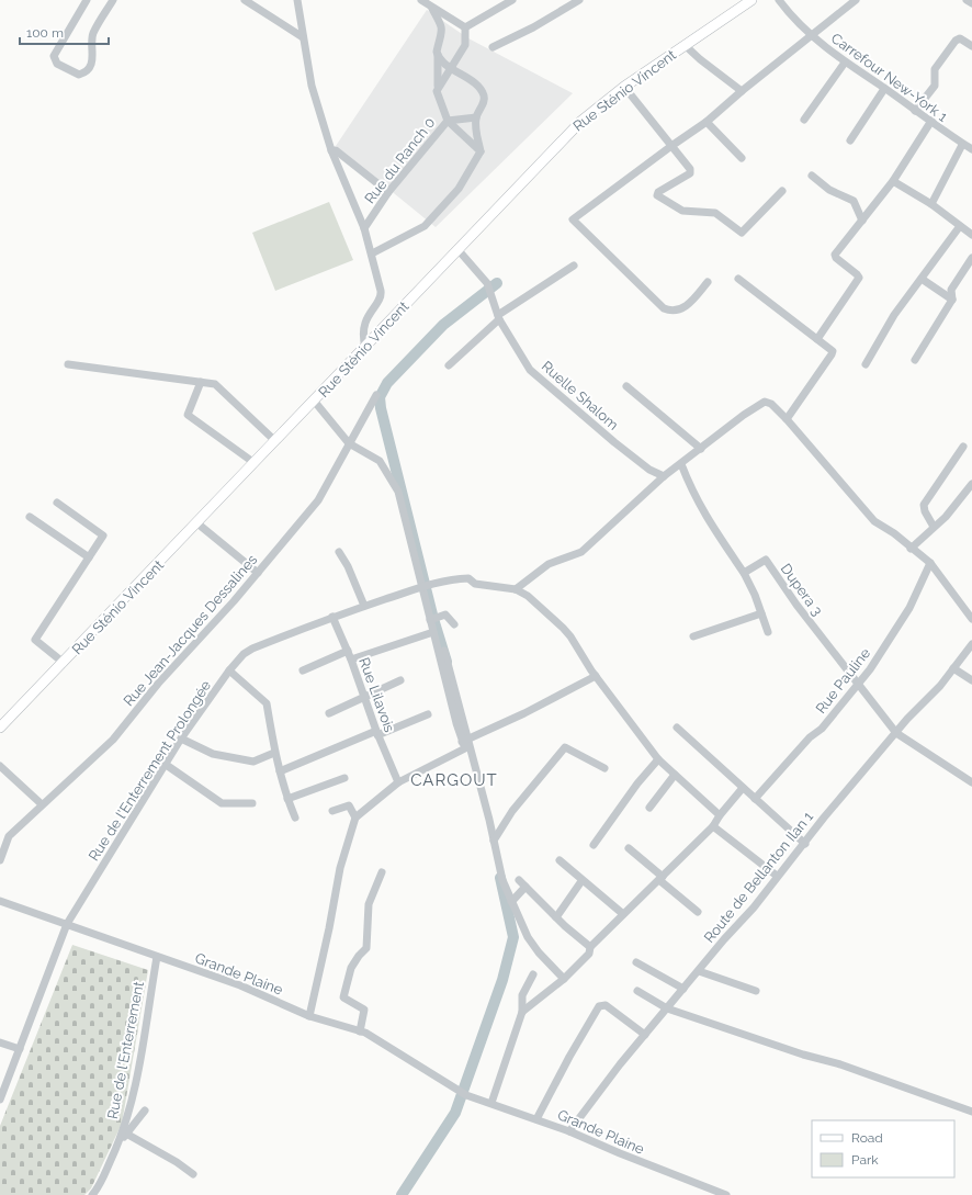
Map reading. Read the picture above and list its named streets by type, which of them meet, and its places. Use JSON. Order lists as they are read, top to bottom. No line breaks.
{"streets":{"main road":["Rue Sténio Vincent"],"street":["Carrefour New-York 1","Rue du Ranch 0","Ruelle Shalom","Dupera 3","Rue Jean-Jacques Dessalines","Rue Pauline","Rue Lilavois","Rue de l'Enterrement Prolongée","Route de Bellanton Ilan 1","Grande Plaine","Rue de l'Enterrement"]},"crossings":[["Rue Sténio Vincent","Ruelle Shalom"],["Dupera 3","Rue Pauline"],["Dupera 3","Route de Bellanton Ilan 1"],["Rue Lilavois","Rue de l'Enterrement Prolongée"],["Rue de l'Enterrement Prolongée","Grande Plaine"],["Route de Bellanton Ilan 1","Grande Plaine"],["Grande Plaine","Rue de l'Enterrement"]],"districts":["CARGOUT"],"legend":["Road","Park"],"scale_bar":"100 m"}
